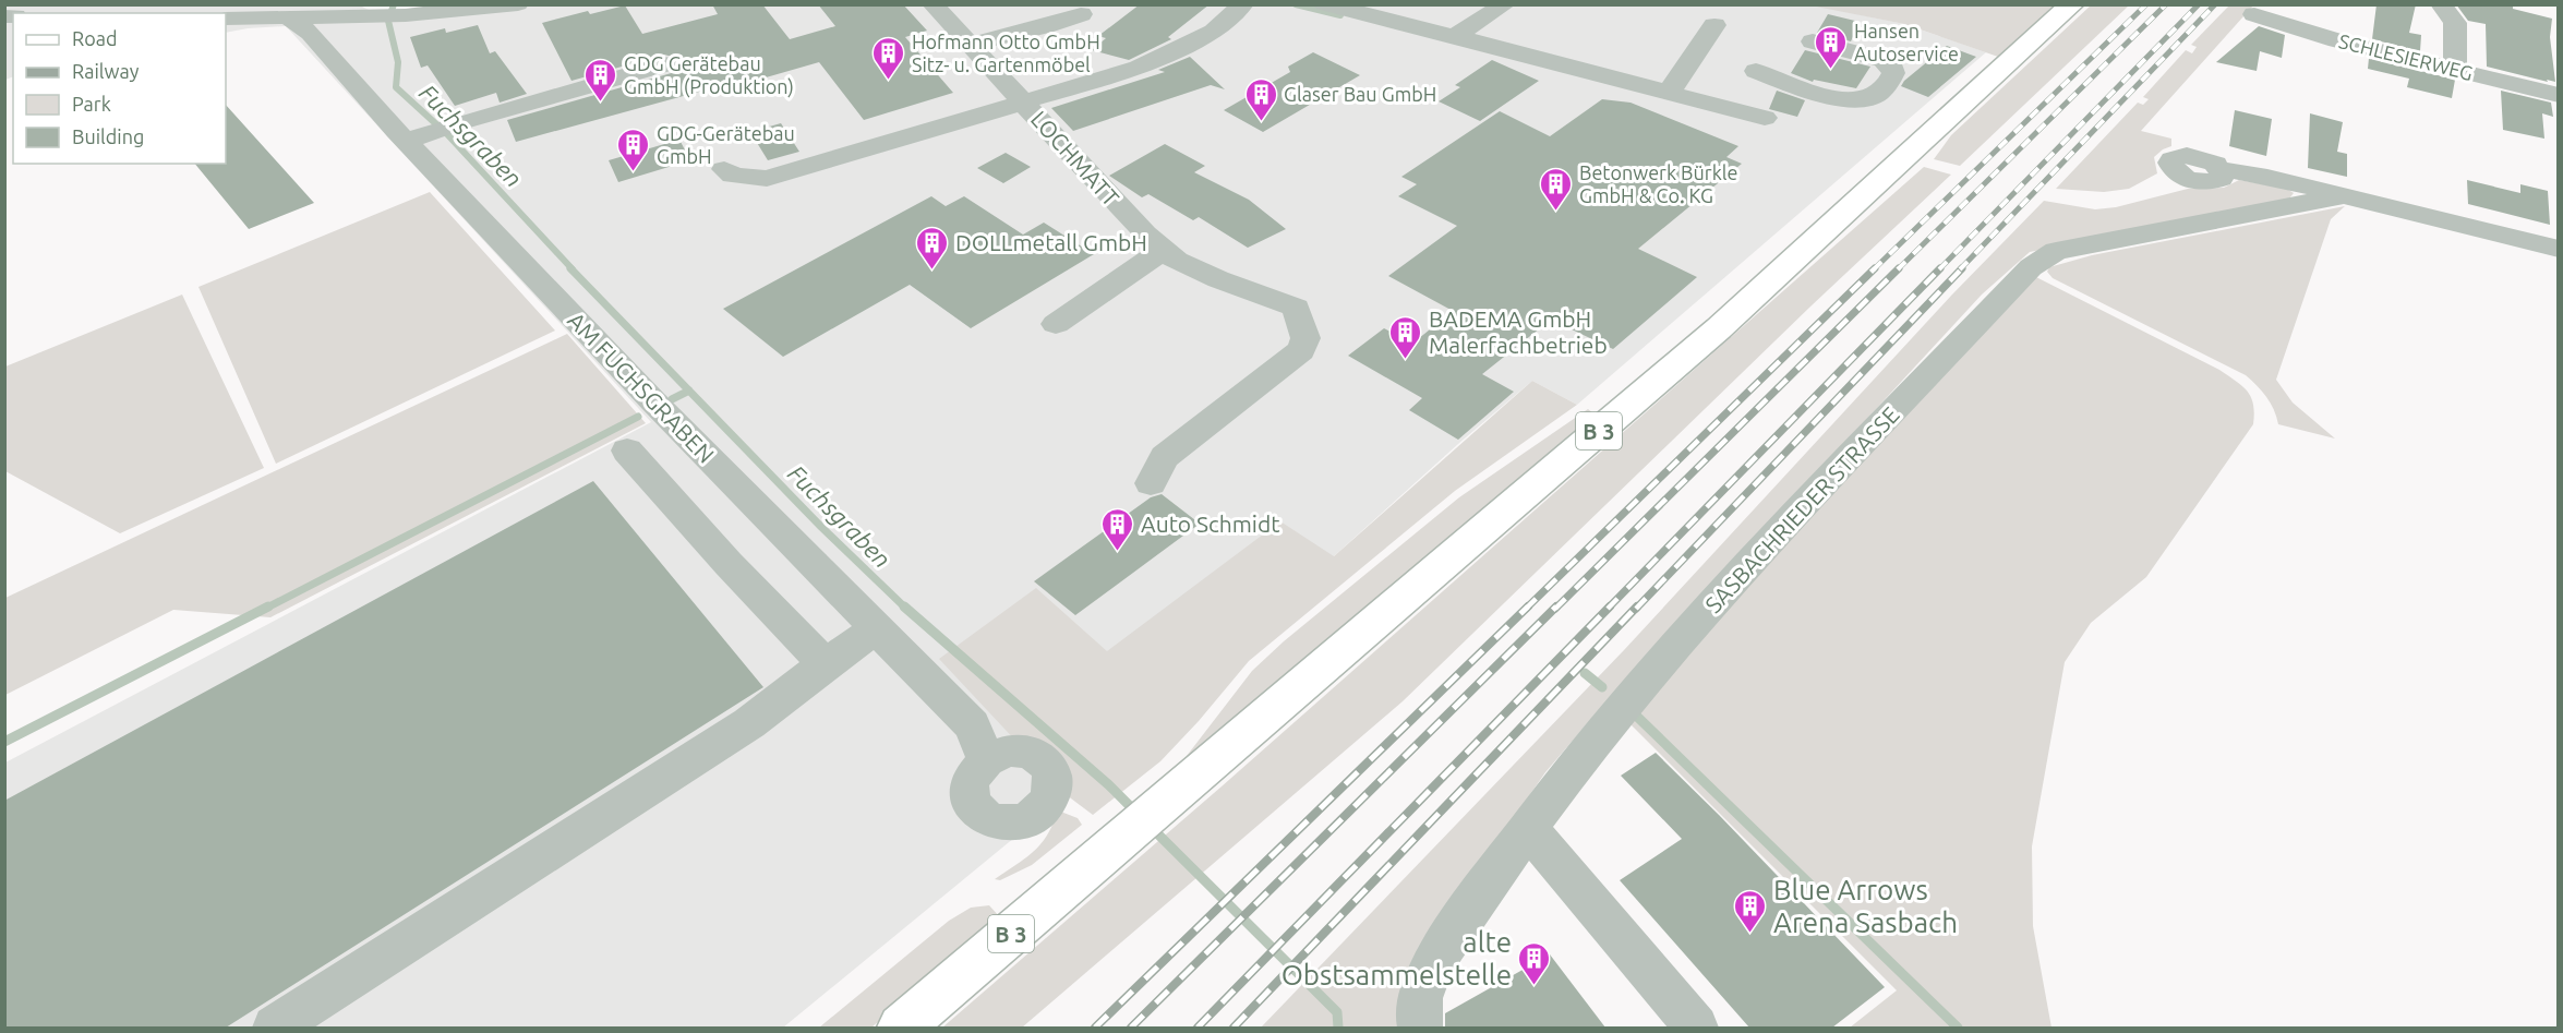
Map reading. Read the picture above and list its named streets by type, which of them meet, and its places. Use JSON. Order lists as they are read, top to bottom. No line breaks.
{"streets":{"main road":["B 3"],"street":["SCHLESIERWEG","LOCHMATT","AM FUCHSGRABEN","SASBACHRIEDER STRASSE"]},"water":["Fuchsgraben"],"places":{"building":["Hansen Autoservice","Hofmann Otto GmbH Sitz- u. Gartenmöbel","GDG Gerätebau GmbH (Produktion)","Glaser Bau GmbH","GDG-Gerätebau GmbH","Betonwerk Bürkle GmbH & Co. KG","DOLLmetall GmbH","BADEMA GmbH Malerfachbetrieb","Auto Schmidt","Blue Arrows Arena Sasbach","alte Obstsammelstelle"]},"legend":["Road","Railway","Park","Building"]}
